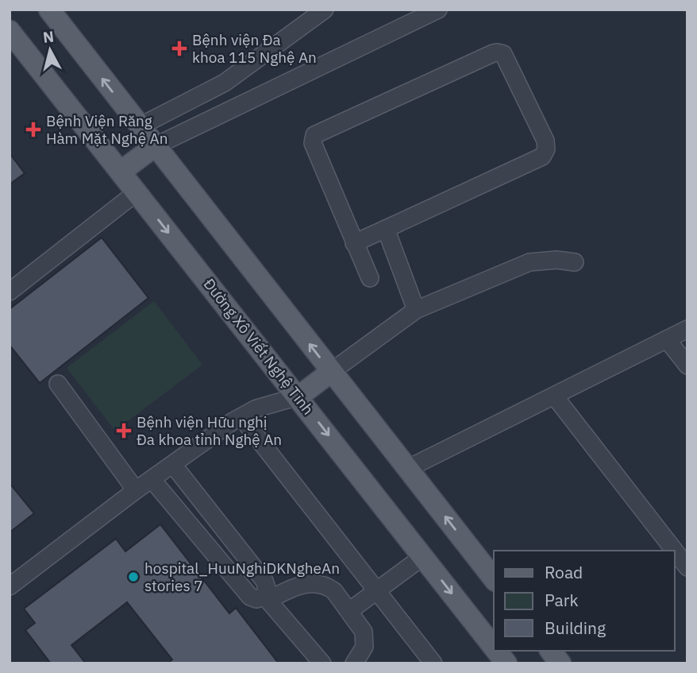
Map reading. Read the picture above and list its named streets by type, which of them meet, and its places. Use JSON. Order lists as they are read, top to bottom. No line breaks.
{"streets":{"main road":["Đường Xô Viết Nghệ Tĩnh"]},"places":{"health":["Bệnh viện Đa khoa 115 Nghệ An","Bệnh Viện Răng Hàm Mặt Nghệ An","Bệnh viện Hữu nghị Đa khoa tỉnh Nghệ An"],"other":["hospital_HuuNghiDKNgheAn stories 7"]},"legend":["Road","Park","Building"],"north":"top"}
